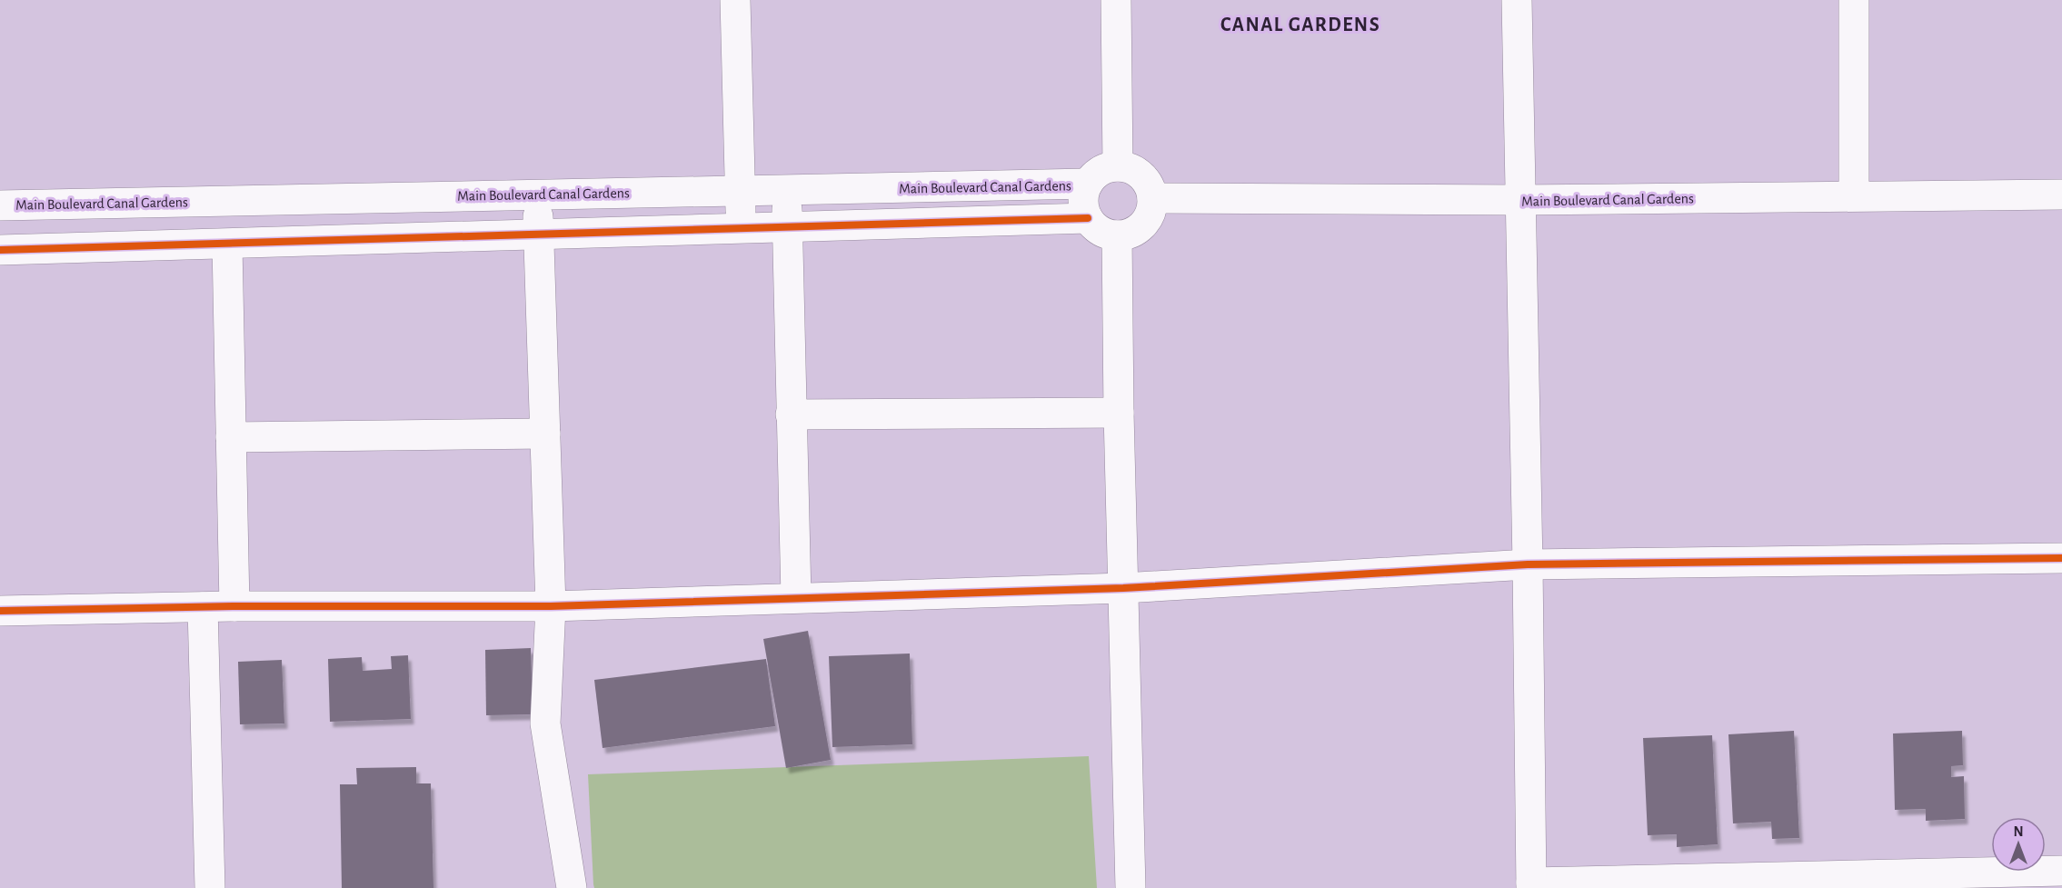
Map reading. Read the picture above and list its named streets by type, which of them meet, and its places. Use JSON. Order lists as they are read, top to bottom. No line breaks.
{"streets":{"street":["Main Boulevard Canal Gardens"]},"districts":["CANAL GARDENS"],"north":"top"}
